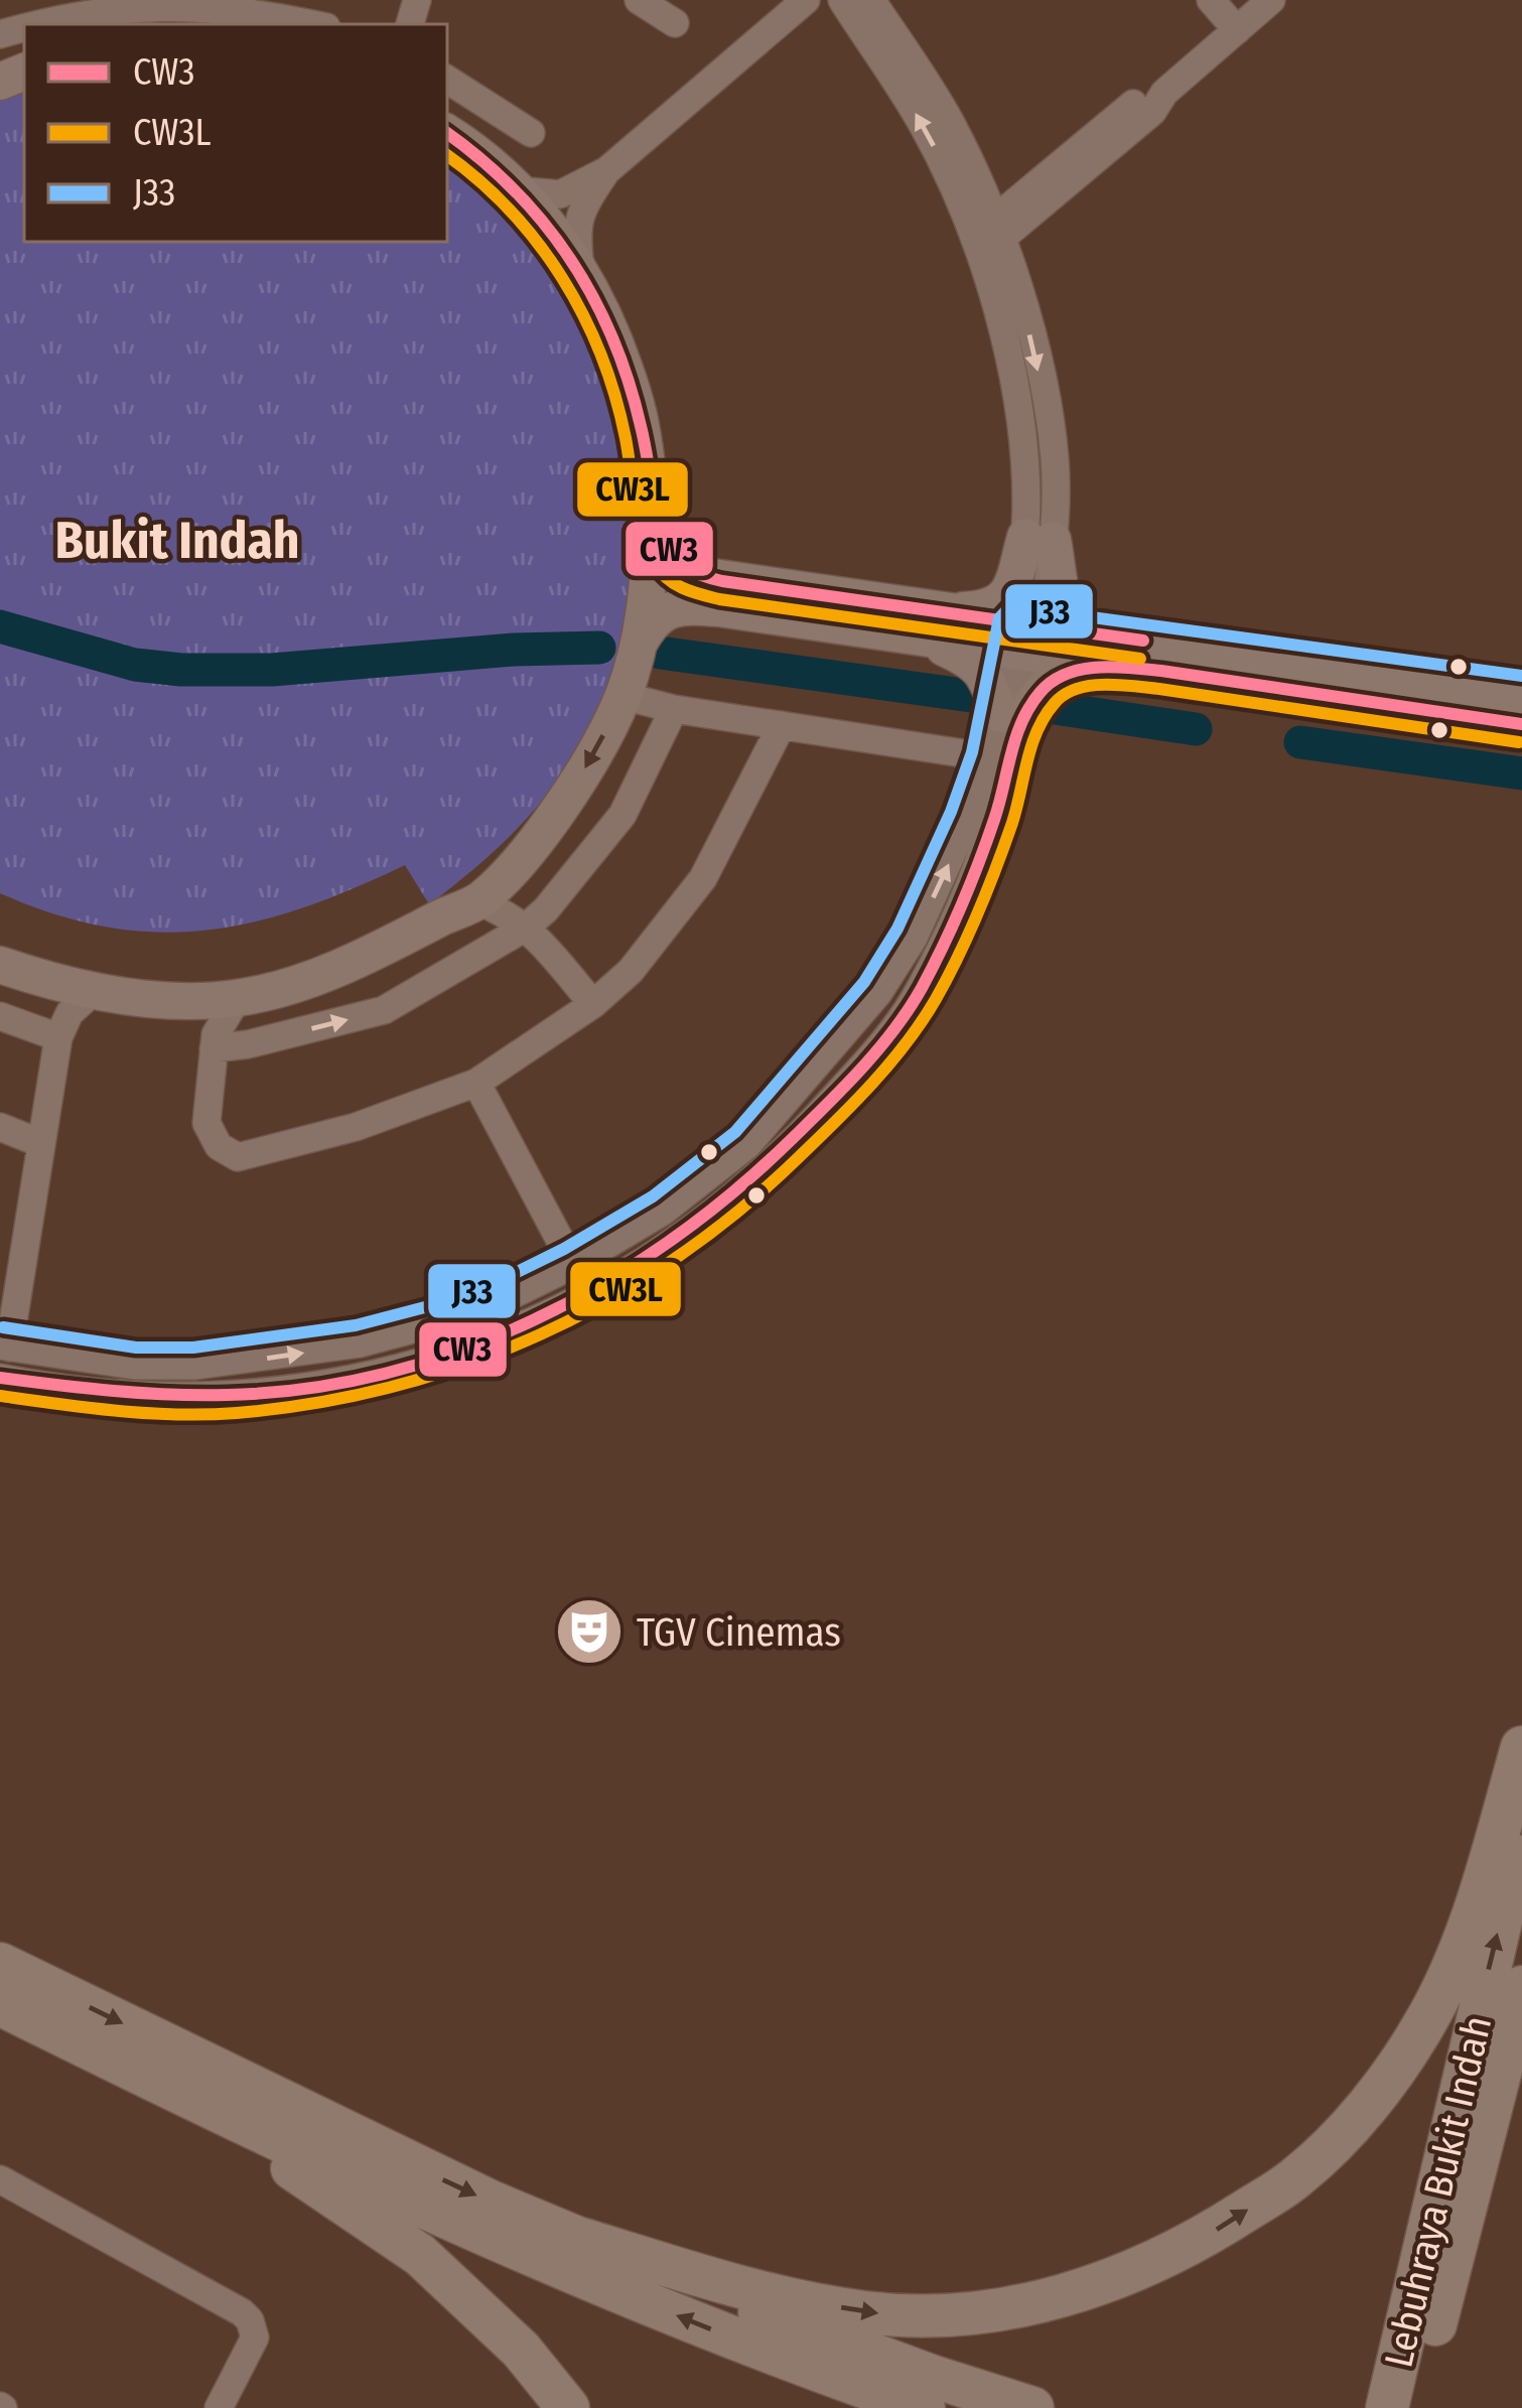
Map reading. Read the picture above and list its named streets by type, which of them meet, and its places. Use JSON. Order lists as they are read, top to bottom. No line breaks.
{"streets":{"highway":["Lebuhraya Bukit Indah"]},"districts":["Bukit Indah"],"places":{"theatre":["TGV Cinemas"]},"lines":["transit line CW3","transit line CW3L","transit line J33"],"legend":["CW3","CW3L","J33"]}
